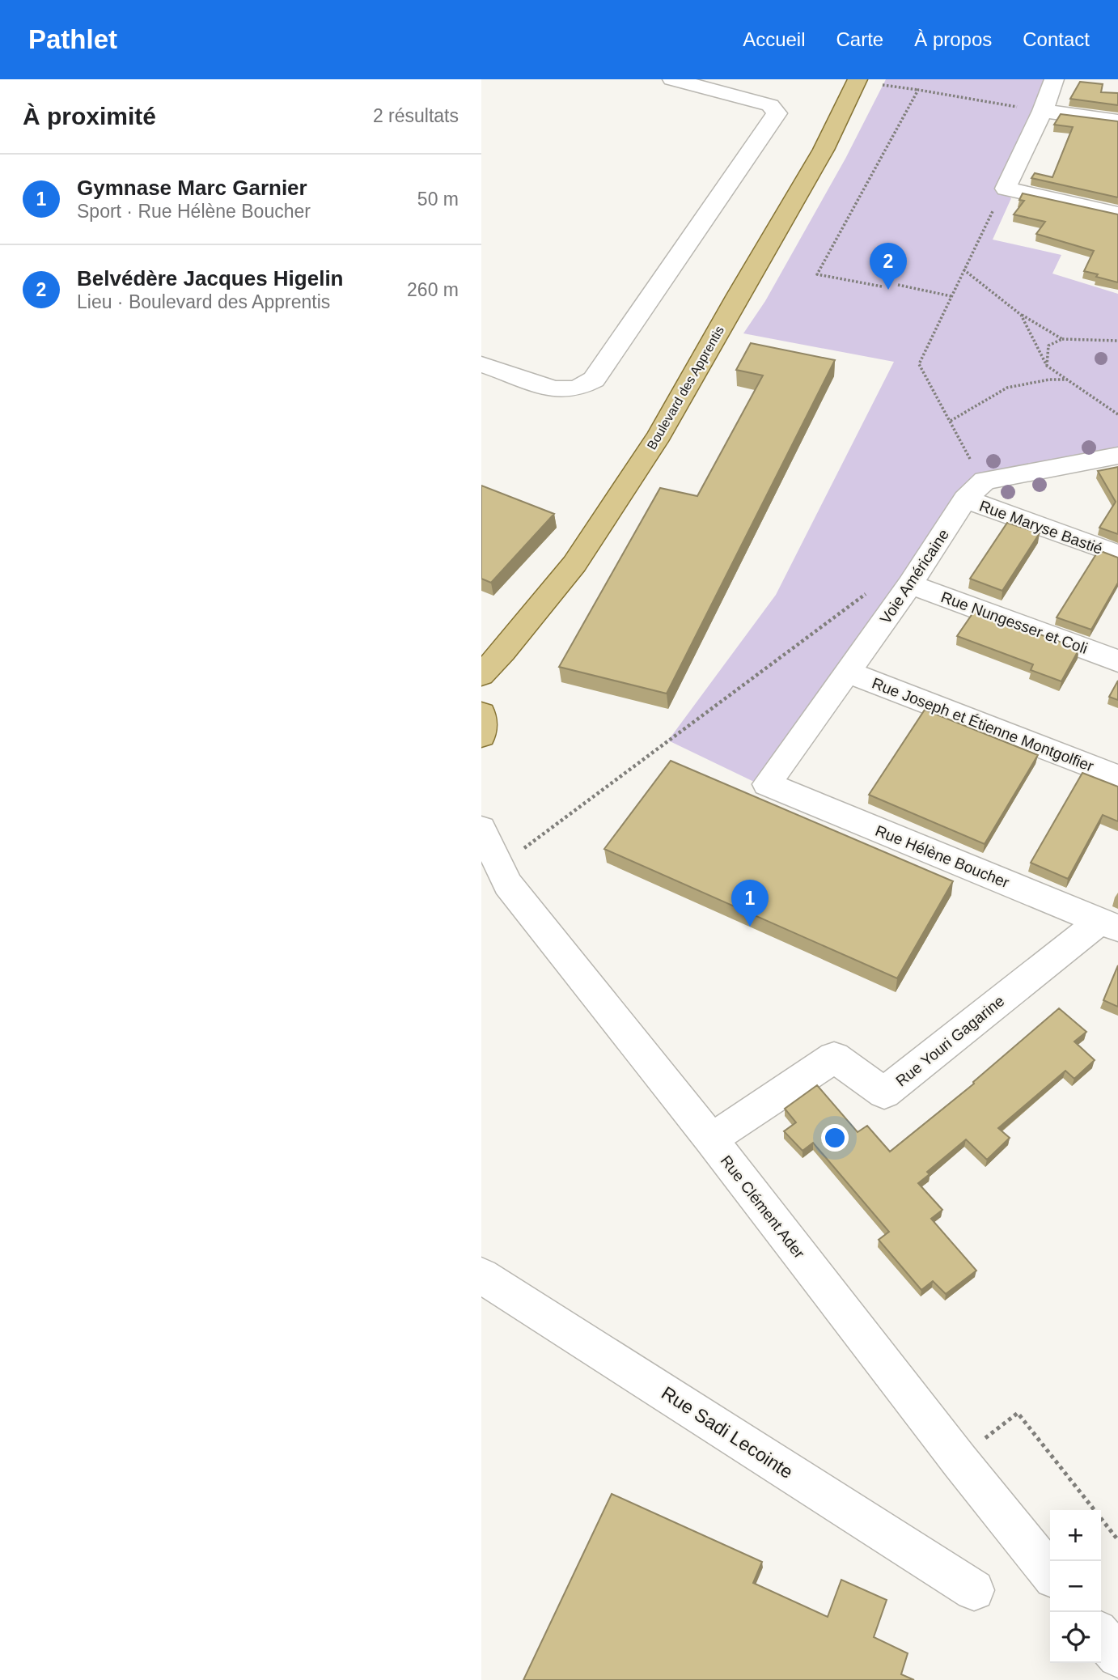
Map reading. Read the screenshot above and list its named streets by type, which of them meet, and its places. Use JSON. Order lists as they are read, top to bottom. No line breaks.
{"streets":{"main road":["Boulevard des Apprentis"],"street":["Rue Maryse Bastié","Voie Américaine","Rue Nungesser et Coli","Rue Joseph et Étienne Montgolfier","Rue Hélène Boucher","Rue Youri Gagarine","Rue Clément Ader","Rue Sadi Lecointe"]},"crossings":[["Rue Maryse Bastié","Voie Américaine"],["Voie Américaine","Rue Nungesser et Coli"],["Voie Américaine","Rue Joseph et Étienne Montgolfier"],["Voie Américaine","Rue Hélène Boucher"],["Rue Hélène Boucher","Rue Youri Gagarine"],["Rue Youri Gagarine","Rue Clément Ader"]],"page":{"header":"Pathlet","nav":["Accueil","Carte","À propos","Contact"],"heading":["À proximité","2 résultats"],"list":[{"mark":"1","name":"Gymnase Marc Garnier","note":"Sport · Rue Hélène Boucher","value":"50 m"},{"mark":"2","name":"Belvédère Jacques Higelin","note":"Lieu · Boulevard des Apprentis","value":"260 m"}],"pins":["2","1"],"map_buttons":["+","−"]}}
